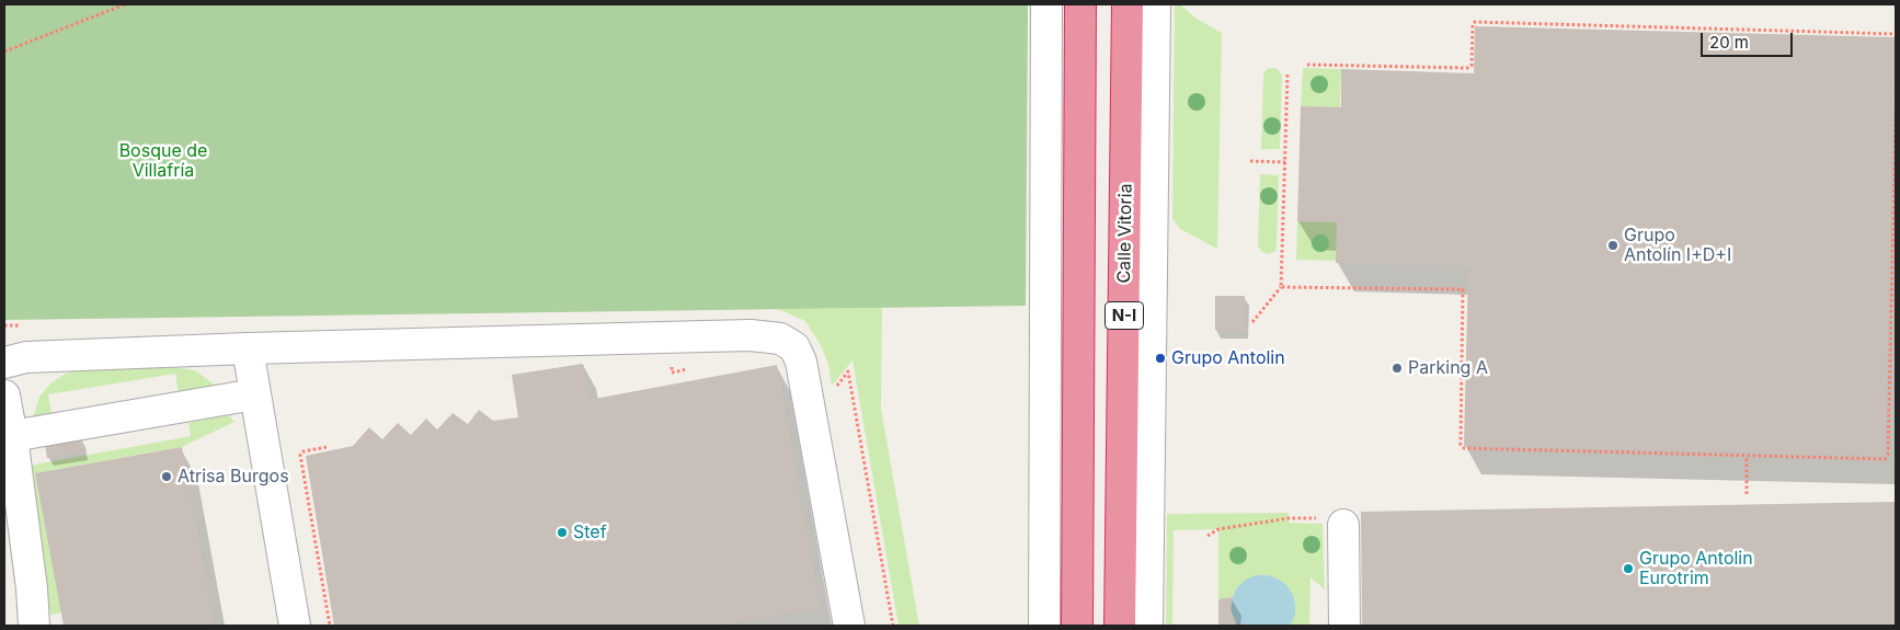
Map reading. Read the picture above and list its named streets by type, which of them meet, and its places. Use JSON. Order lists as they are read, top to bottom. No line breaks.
{"streets":{"highway":["Calle Vitoria","N-I"]},"parks":["Bosque de Villafría"],"places":["Grupo Antolín I+D+I","Grupo Antolin","Parking A","Atrisa Burgos","Stef","Grupo Antolin Eurotrim"],"scale_bar":"20 m"}
